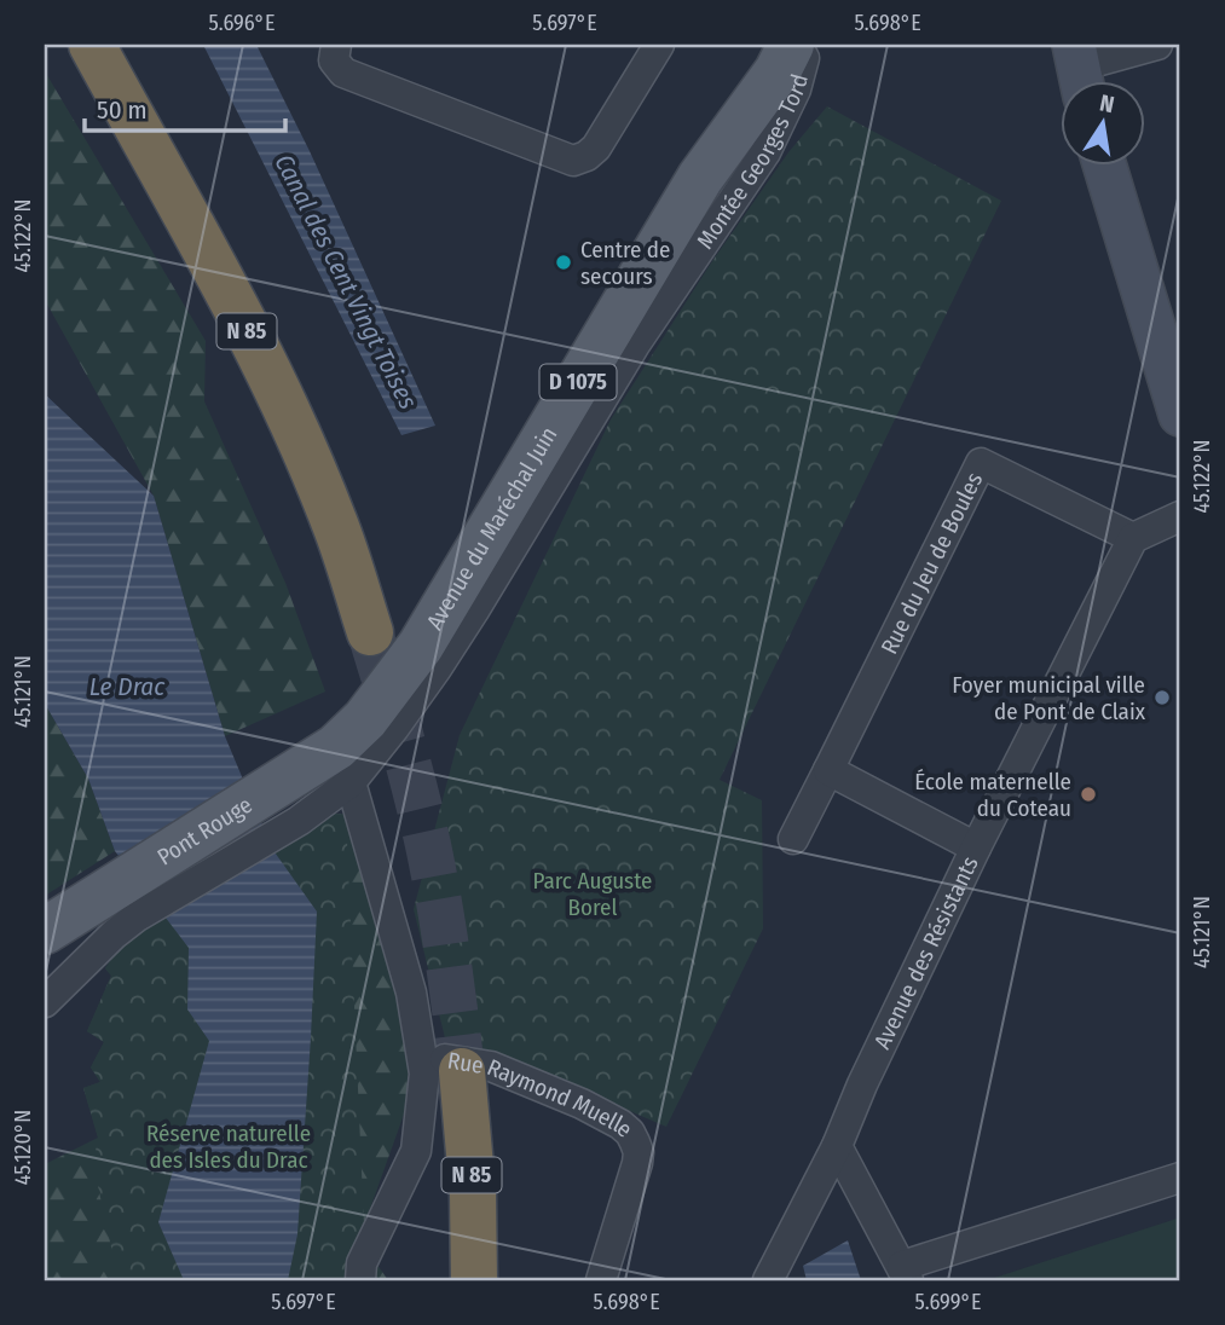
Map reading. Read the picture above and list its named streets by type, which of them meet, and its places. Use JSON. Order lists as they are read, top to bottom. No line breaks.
{"streets":{"highway":["N 85"],"main road":["D 1075","Avenue du Maréchal Juin","Pont Rouge"],"street":["Montée Georges Tord","Rue du Jeu de Boules","Avenue des Résistants","Rue Raymond Muelle"]},"crossings":[["Montée Georges Tord","D 1075"],["Montée Georges Tord","Avenue du Maréchal Juin"],["Montée Georges Tord","Pont Rouge"],["Montée Georges Tord","Rue Raymond Muelle"],["D 1075","Pont Rouge"],["Avenue du Maréchal Juin","Pont Rouge"],["Rue du Jeu de Boules","Avenue des Résistants"]],"water":["Canal des Cent Vingt Toises","Le Drac"],"parks":["Parc Auguste Borel","Réserve naturelle des Isles du Drac"],"places":["Centre de secours","Foyer municipal ville de Pont de Claix","École maternelle du Coteau"],"scale_bar":"50 m","north":"top","coordinates":["5.696°E","5.697°E","5.698°E","45.122°N","45.121°N","45.120°N","5.699°E"]}
